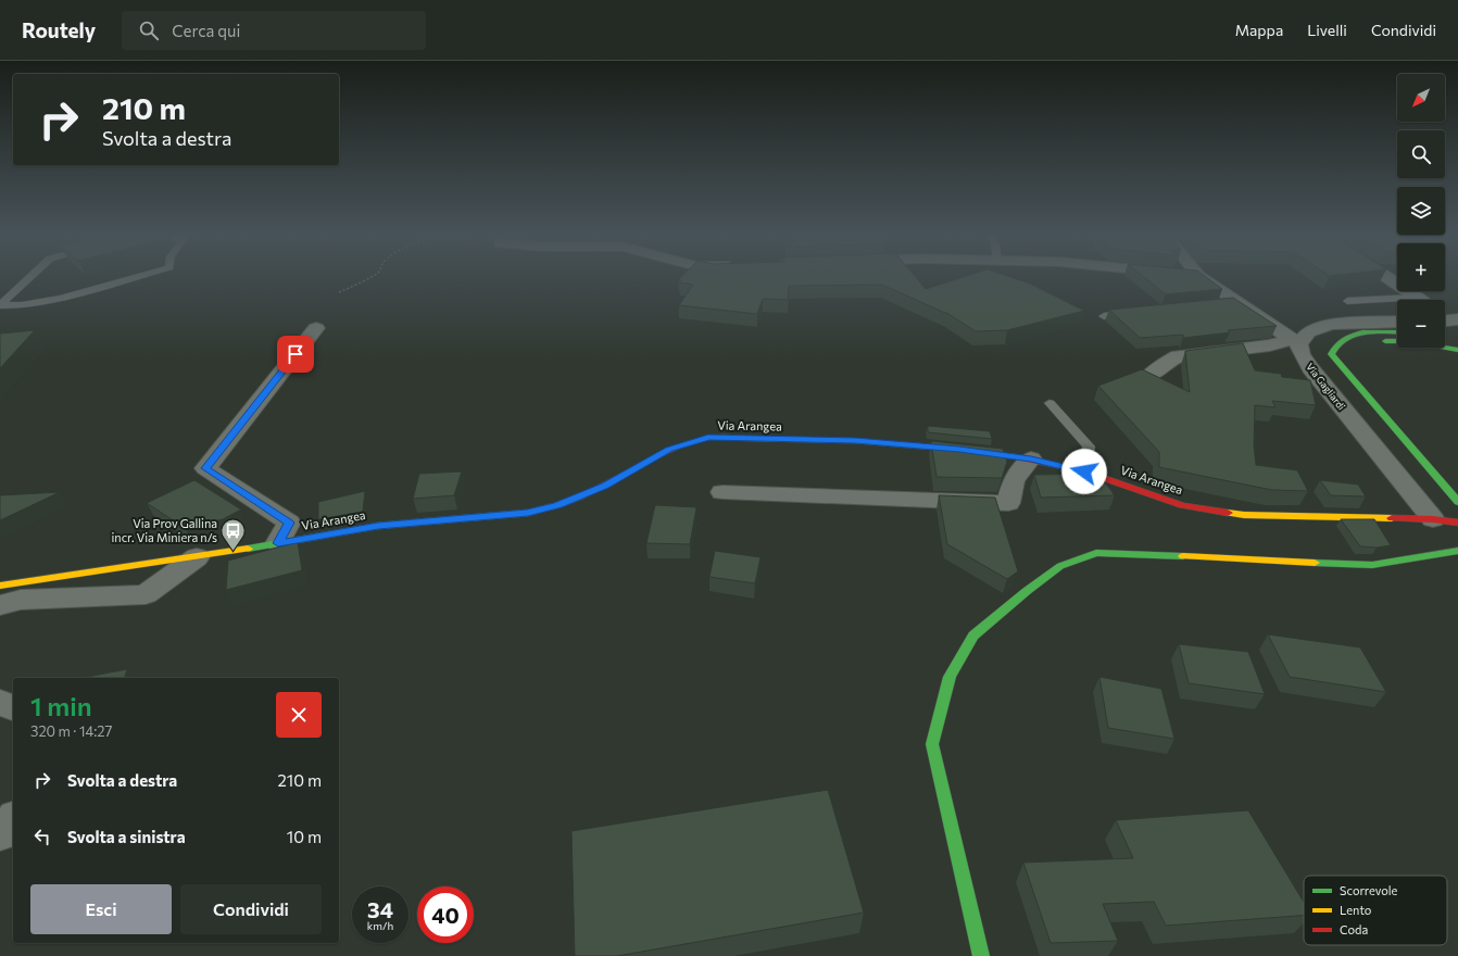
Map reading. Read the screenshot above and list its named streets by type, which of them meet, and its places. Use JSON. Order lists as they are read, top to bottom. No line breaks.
{"streets":{"main road":["Via Arangea"],"street":["Via Gagliardi"]},"crossings":[["Via Gagliardi","Via Arangea"]],"places":{"bus stop":["Via Prov Gallina incr. Via Miniera n/s"]},"legend":["Scorrevole","Lento","Coda"],"north":"bottom left","page":{"header":"Routely","search":"Cerca qui","nav":["Mappa","Livelli","Condividi"],"map_buttons":["+","−"],"turn":["210 m","Svolta a destra"],"heading":["1 min","320 m · 14:27"],"list":[{"name":"Svolta a destra","value":"210 m"},{"name":"Svolta a sinistra","value":"10 m"}],"buttons":["Esci","Condividi"],"speed":"34 km/h","limit":"40"}}
